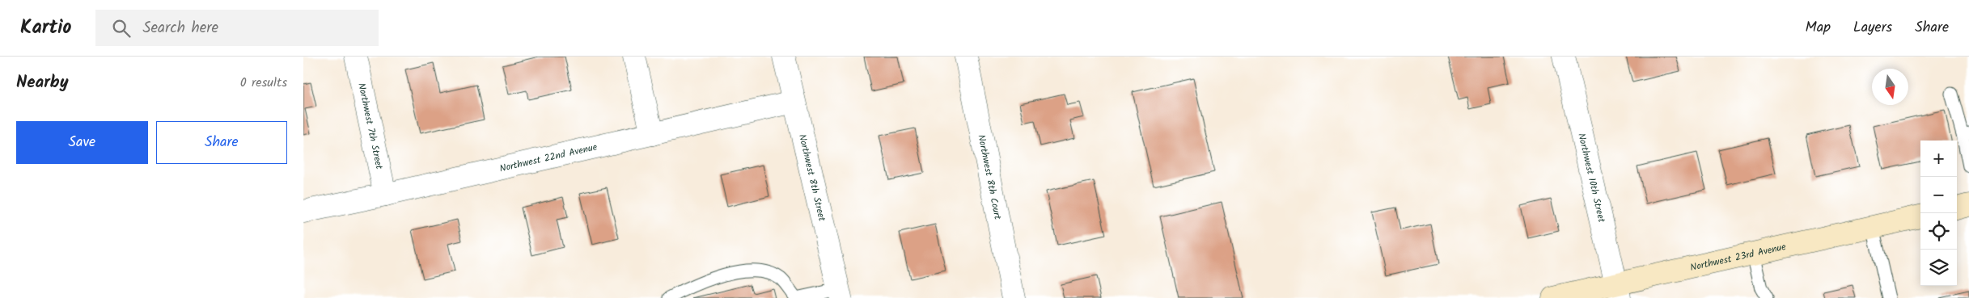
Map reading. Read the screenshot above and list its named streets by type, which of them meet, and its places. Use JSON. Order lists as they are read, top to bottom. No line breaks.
{"streets":{"main road":["Northwest 23rd Avenue"],"street":["Northwest 7th Street","Northwest 22nd Avenue","Northwest 8th Court","Northwest 10th Street","Northwest 8th Street"]},"crossings":[["Northwest 7th Street","Northwest 22nd Avenue"],["Northwest 22nd Avenue","Northwest 8th Street"],["Northwest 10th Street","Northwest 23rd Avenue"]],"north":"bottom","page":{"header":"Kartio","search":"Search here","nav":["Map","Layers","Share"],"heading":["Nearby","0 results"],"buttons":["Save","Share"],"map_buttons":["+","−"]}}
